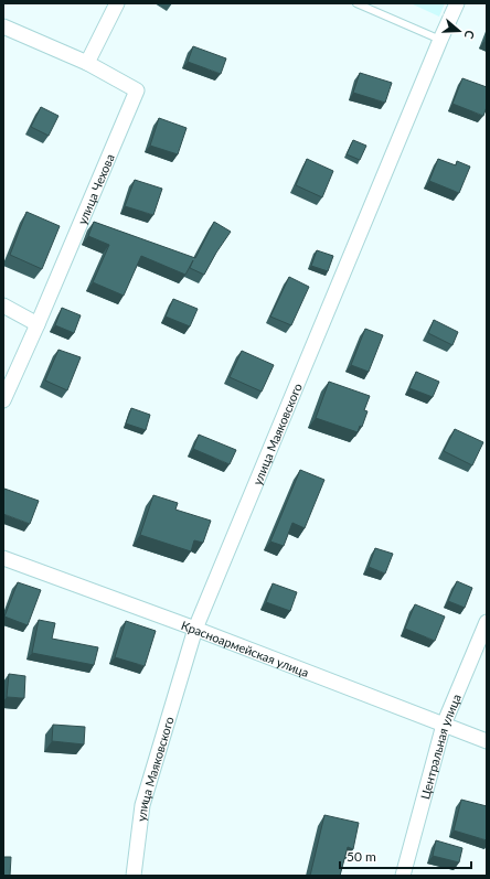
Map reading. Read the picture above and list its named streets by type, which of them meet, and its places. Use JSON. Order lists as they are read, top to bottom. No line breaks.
{"streets":{"street":["улица Чехова","улица Маяковского","Красноармейская улица","Центральная улица"]},"crossings":[["улица Маяковского","Красноармейская улица"],["Красноармейская улица","Центральная улица"]],"scale_bar":"50 m","north":"right"}
